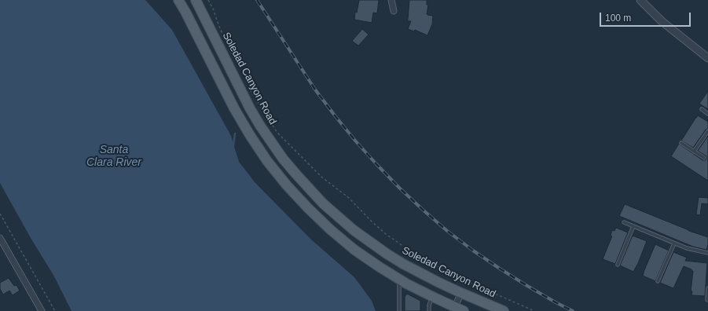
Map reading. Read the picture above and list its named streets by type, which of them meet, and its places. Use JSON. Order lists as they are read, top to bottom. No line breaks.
{"streets":{"main road":["Soledad Canyon Road"]},"water":["Santa Clara River"],"scale_bar":"100 m"}
